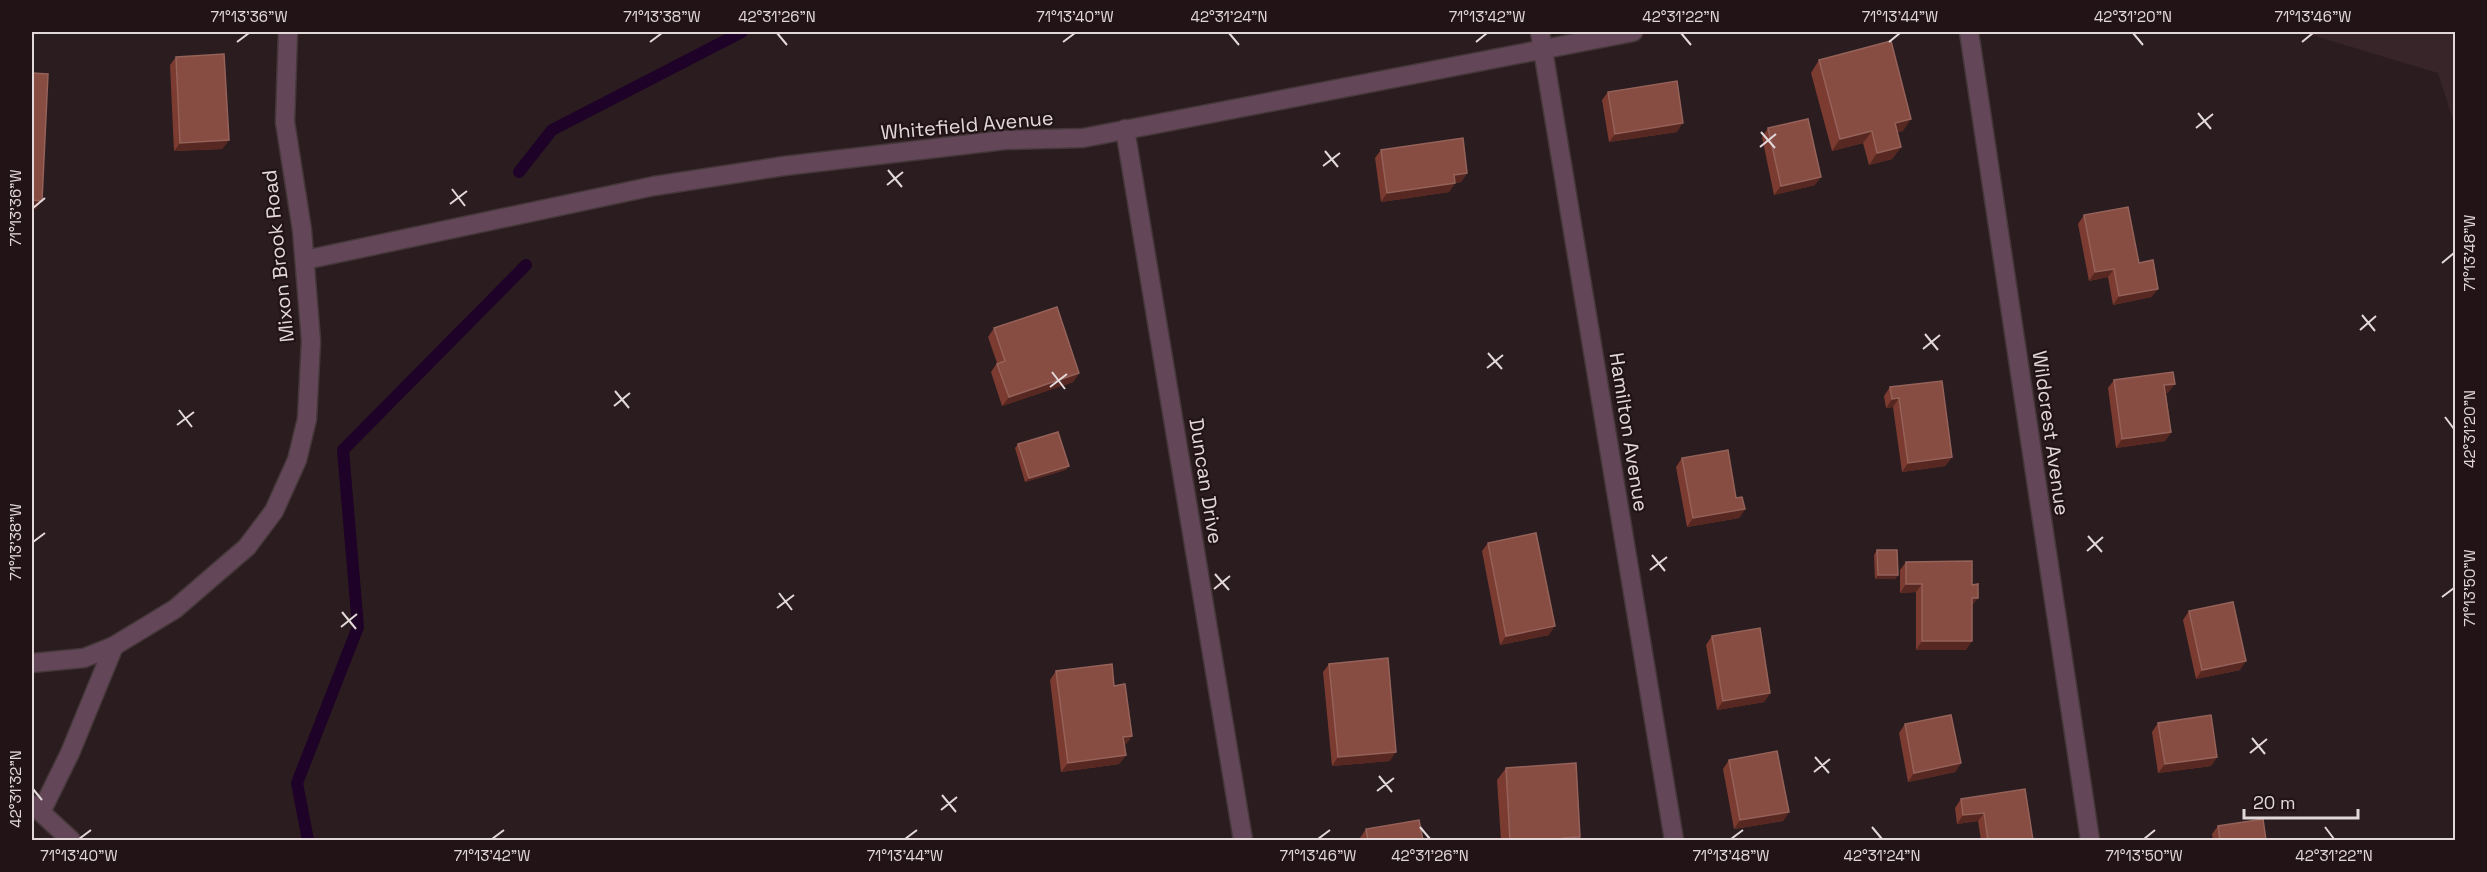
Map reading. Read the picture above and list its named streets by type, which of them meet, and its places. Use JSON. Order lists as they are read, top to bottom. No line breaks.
{"streets":{"street":["Whitefield Avenue","Mixon Brook Road","Hamilton Avenue","Wildcrest Avenue","Duncan Drive"]},"crossings":[["Whitefield Avenue","Mixon Brook Road"],["Whitefield Avenue","Hamilton Avenue"],["Whitefield Avenue","Duncan Drive"]],"scale_bar":"20 m","coordinates":["71°13'36\"W","71°13'38\"W","42°31'26\"N","71°13'40\"W","42°31'24\"N","71°13'42\"W","42°31'22\"N","71°13'44\"W","42°31'20\"N","71°13'46\"W","71°13'48\"W","71°13'50\"W","42°31'32\"N"]}
